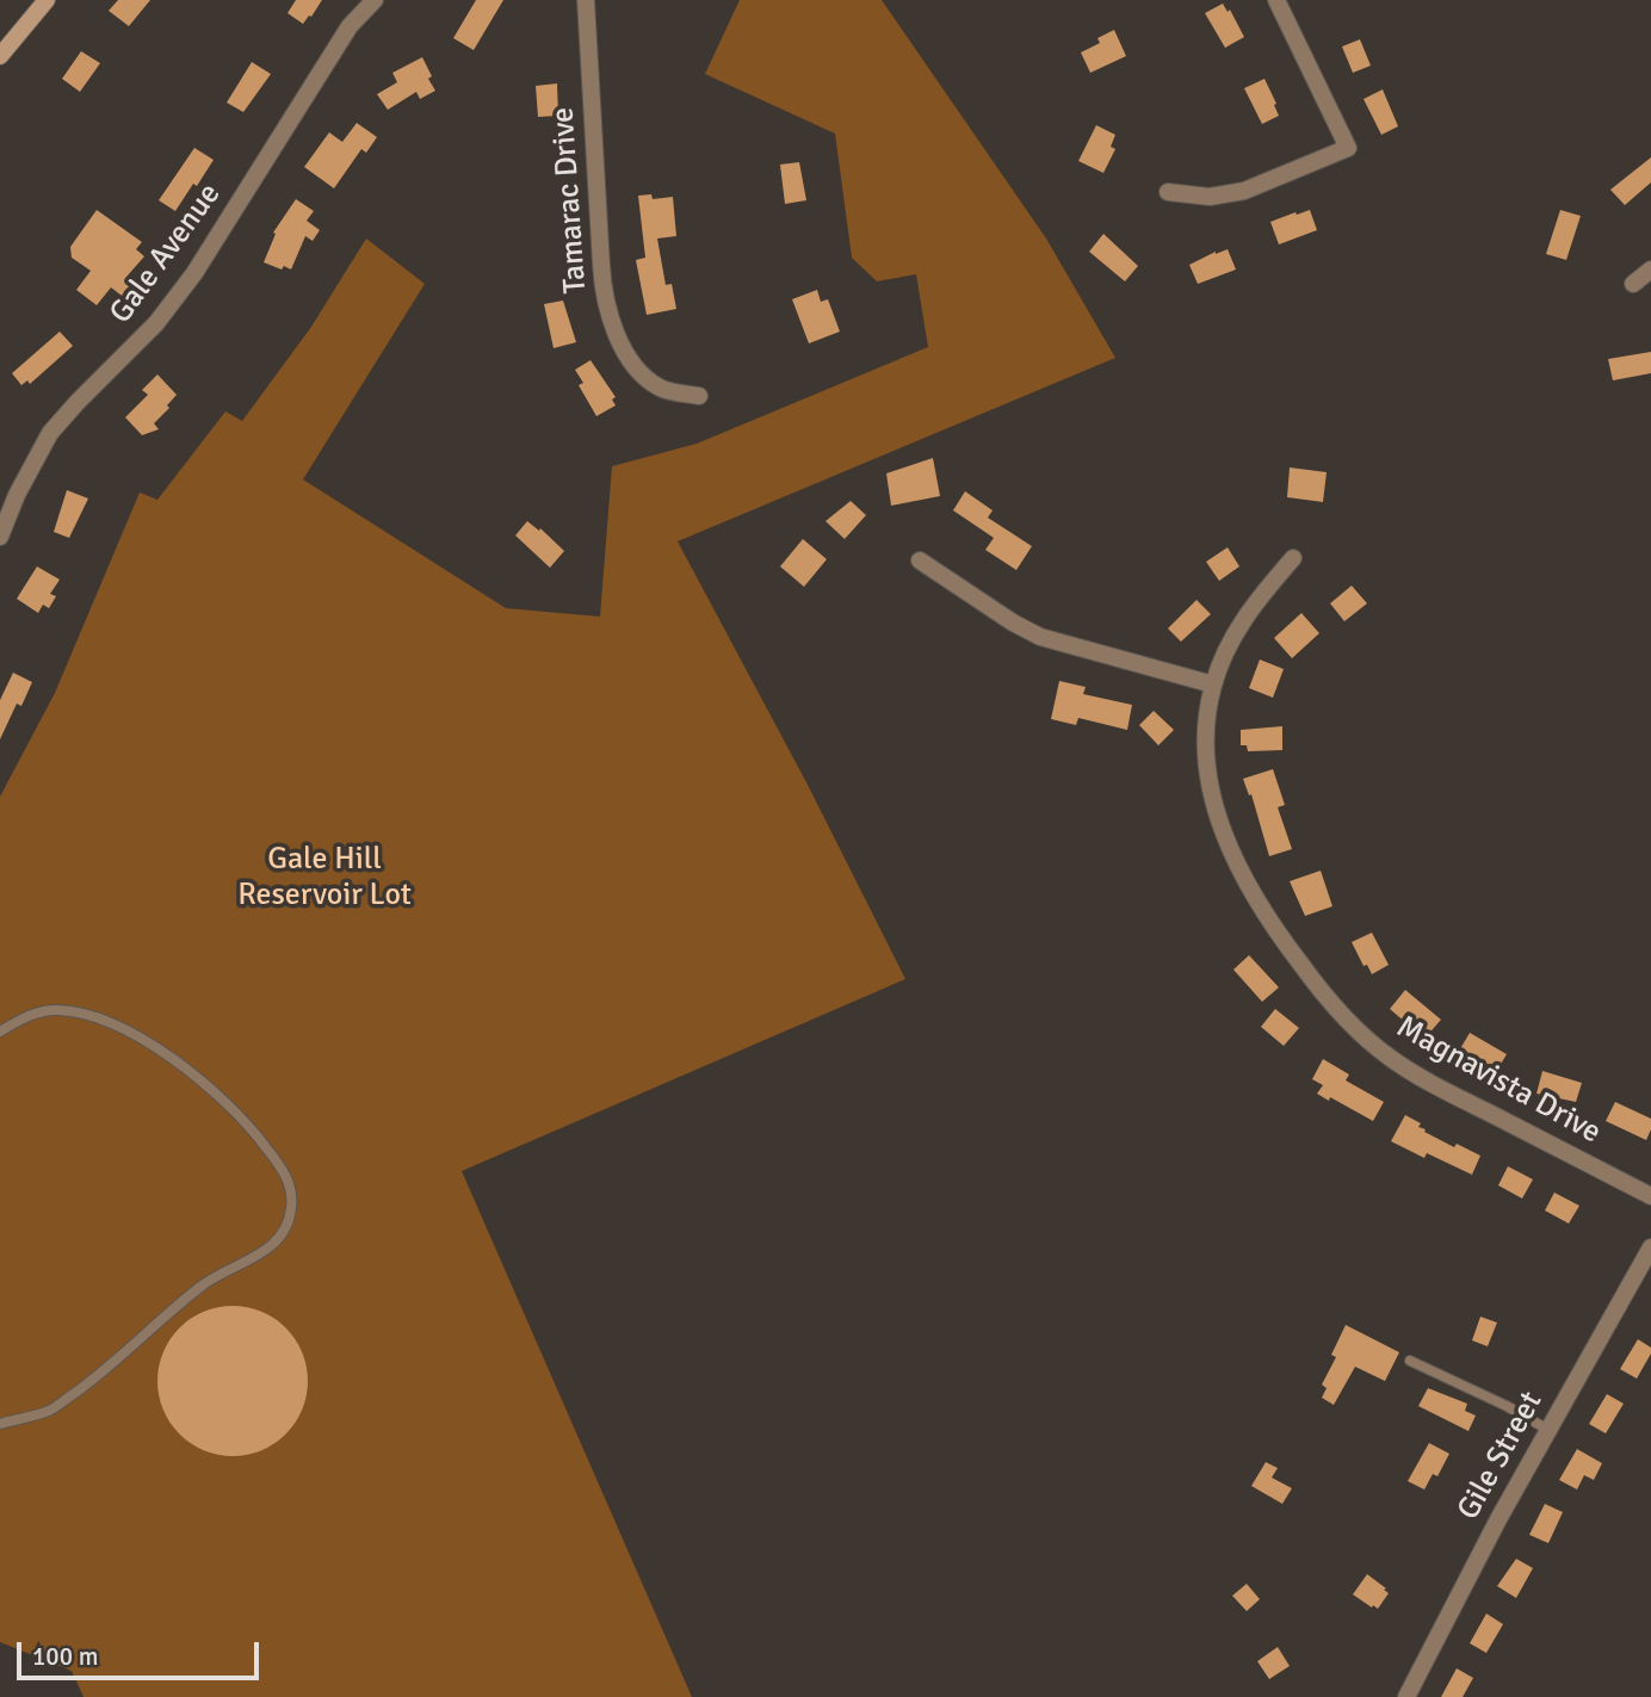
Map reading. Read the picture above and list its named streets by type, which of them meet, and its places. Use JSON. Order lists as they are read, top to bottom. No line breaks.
{"streets":{"street":["Tamarac Drive","Gale Avenue","Magnavista Drive","Gile Street"]},"parks":["Gale Hill Reservoir Lot"],"scale_bar":"100 m"}
